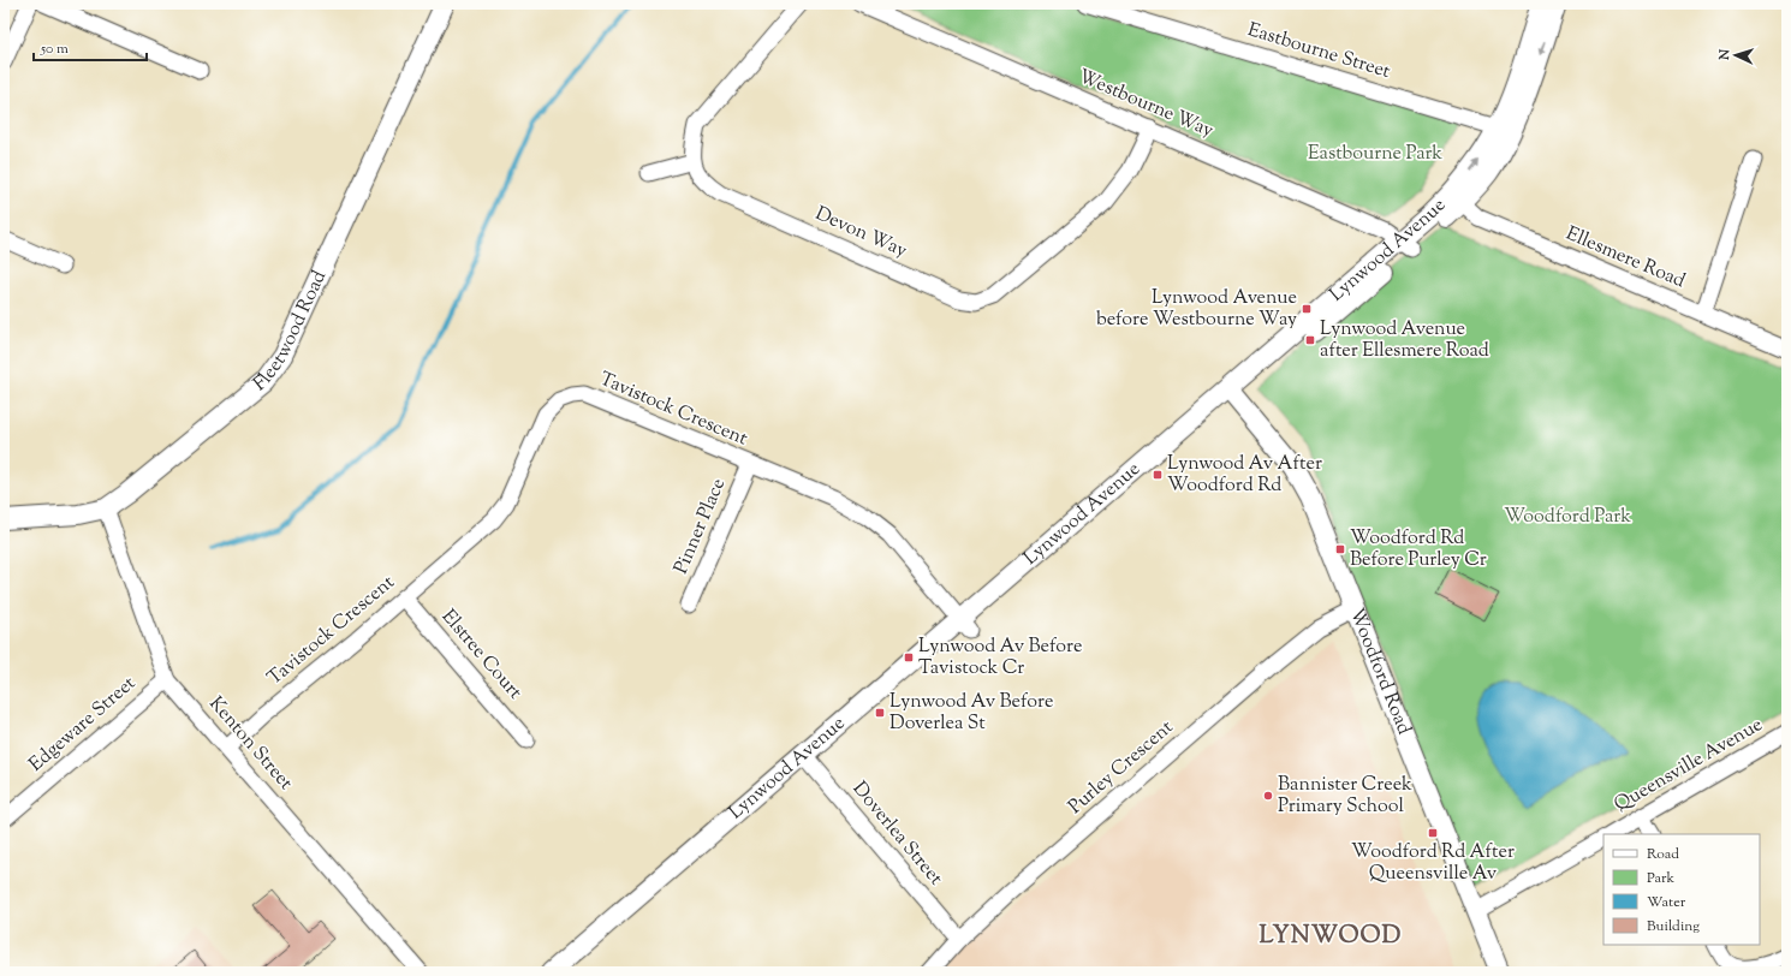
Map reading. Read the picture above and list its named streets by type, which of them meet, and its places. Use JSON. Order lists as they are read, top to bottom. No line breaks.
{"streets":{"street":["Eastbourne Street","Westbourne Way","Devon Way","Lynwood Avenue","Ellesmere Road","Fleetwood Road","Tavistock Crescent","Pinner Place","Elstree Court","Woodford Road","Edgeware Street","Kenton Street","Queensville Avenue","Purley Crescent","Doverlea Street"]},"crossings":[["Eastbourne Street","Lynwood Avenue"],["Westbourne Way","Devon Way"],["Westbourne Way","Lynwood Avenue"],["Lynwood Avenue","Ellesmere Road"],["Lynwood Avenue","Tavistock Crescent"],["Lynwood Avenue","Woodford Road"],["Lynwood Avenue","Doverlea Street"],["Fleetwood Road","Kenton Street"],["Tavistock Crescent","Pinner Place"],["Tavistock Crescent","Elstree Court"],["Tavistock Crescent","Kenton Street"],["Woodford Road","Queensville Avenue"],["Woodford Road","Purley Crescent"],["Edgeware Street","Kenton Street"],["Purley Crescent","Doverlea Street"]],"districts":["LYNWOOD"],"parks":["Eastbourne Park","Woodford Park"],"places":{"transit":["Lynwood Avenue before Westbourne Way","Lynwood Avenue after Ellesmere Road","Lynwood Av After Woodford Rd","Woodford Rd Before Purley Cr","Lynwood Av Before Tavistock Cr","Lynwood Av Before Doverlea St","Woodford Rd After Queensville Av"],"other":["Bannister Creek Primary School"]},"legend":["Road","Park","Water","Building"],"scale_bar":"50 m","north":"left"}
